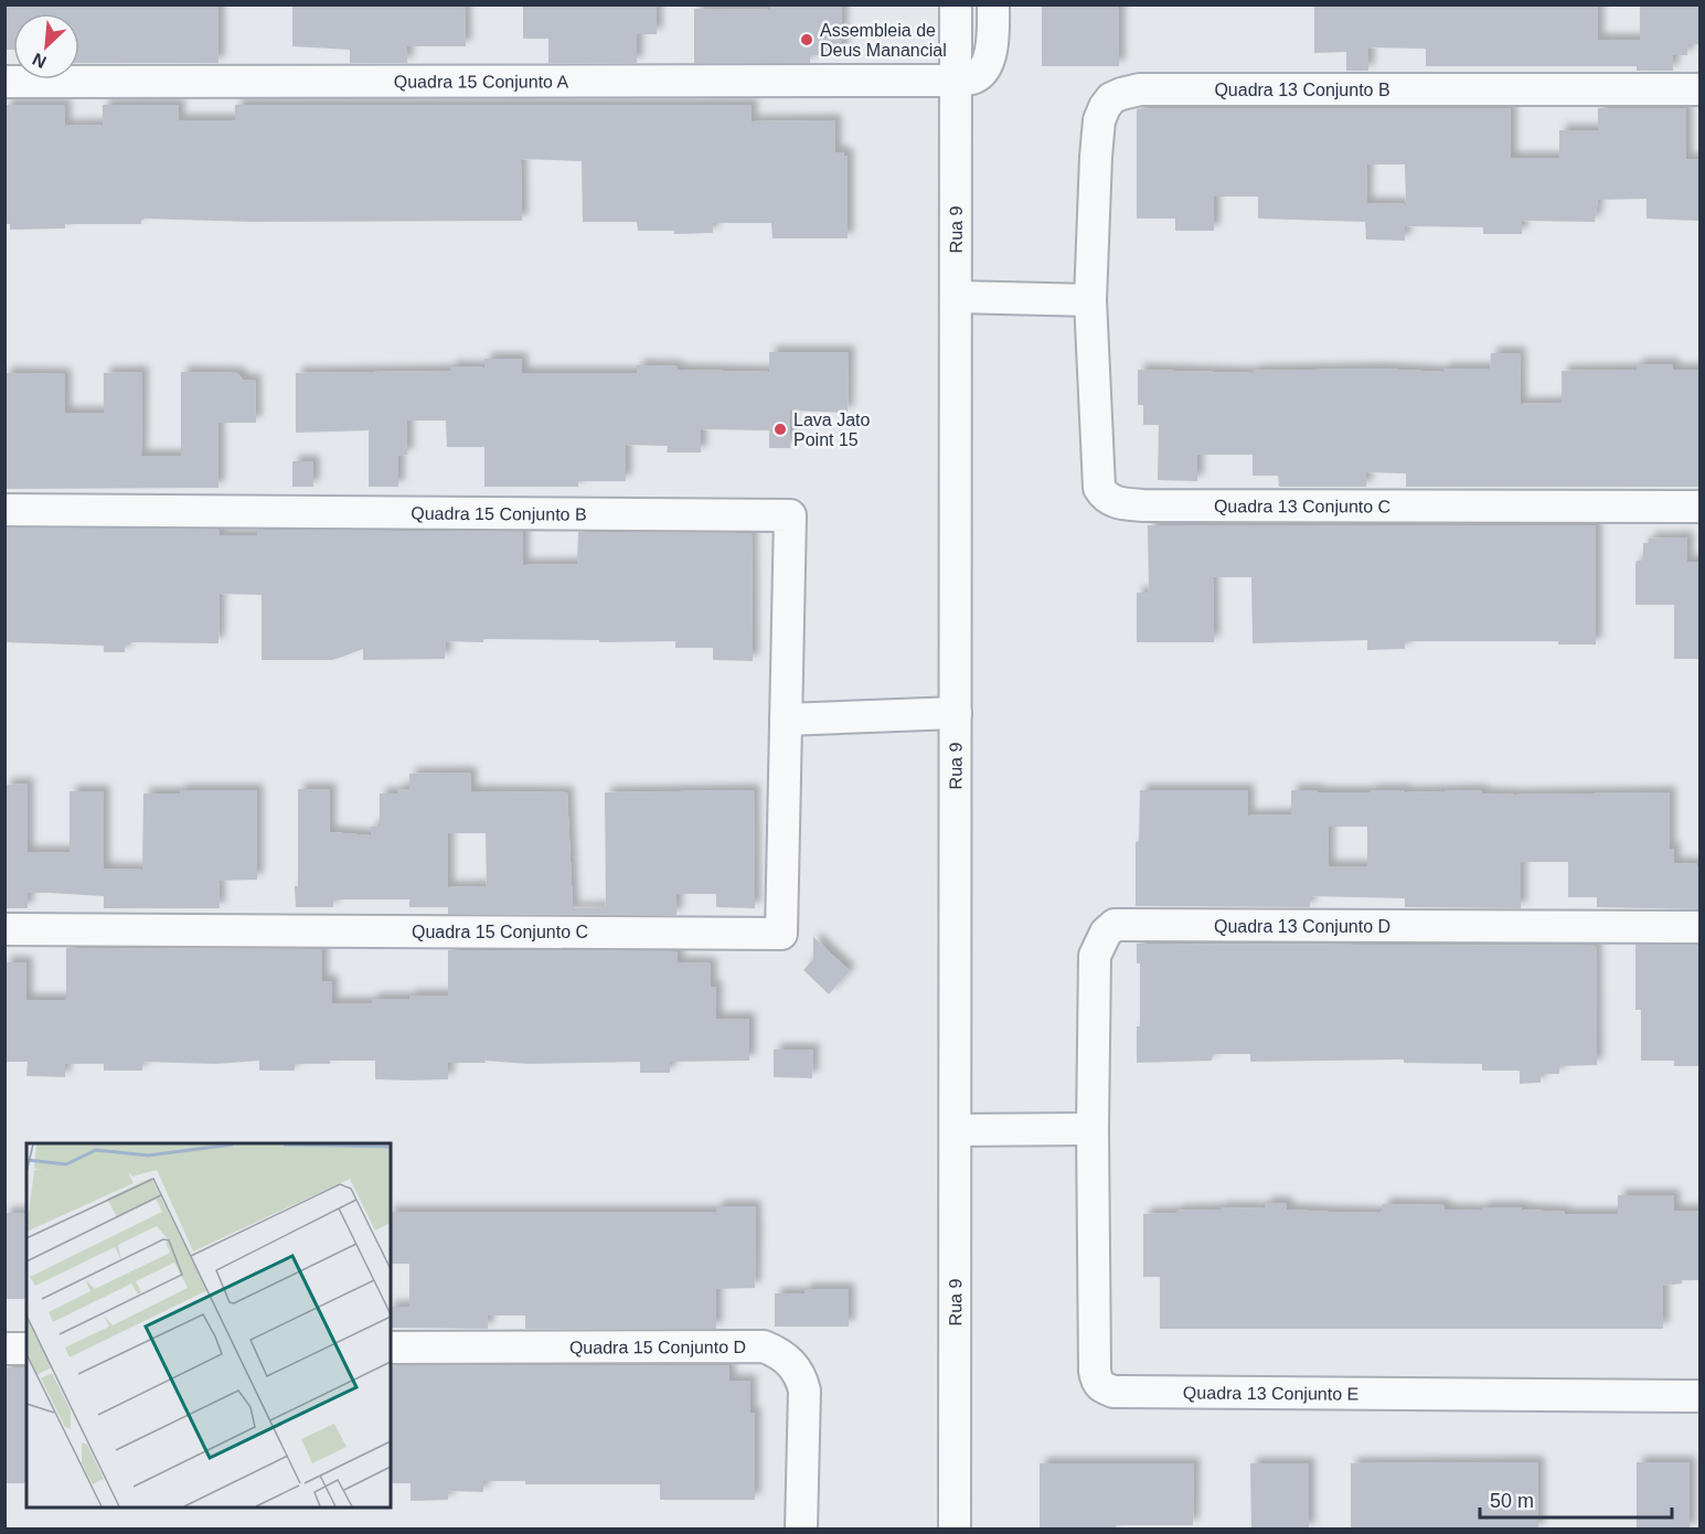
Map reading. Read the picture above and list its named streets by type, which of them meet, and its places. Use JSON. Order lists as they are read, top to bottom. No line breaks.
{"streets":{"street":["Quadra 15 Conjunto A","Quadra 13 Conjunto B","Rua 9","Quadra 13 Conjunto C","Quadra 15 Conjunto B","Quadra 13 Conjunto D","Quadra 15 Conjunto C","Quadra 15 Conjunto D","Quadra 13 Conjunto E"]},"crossings":[["Quadra 15 Conjunto A","Rua 9"],["Quadra 13 Conjunto B","Quadra 13 Conjunto C"],["Quadra 15 Conjunto B","Quadra 15 Conjunto C"],["Quadra 13 Conjunto D","Quadra 13 Conjunto E"]],"places":["Assembleia de Deus Manancial","Lava Jato Point 15"],"scale_bar":"50 m","north":"bottom left"}
